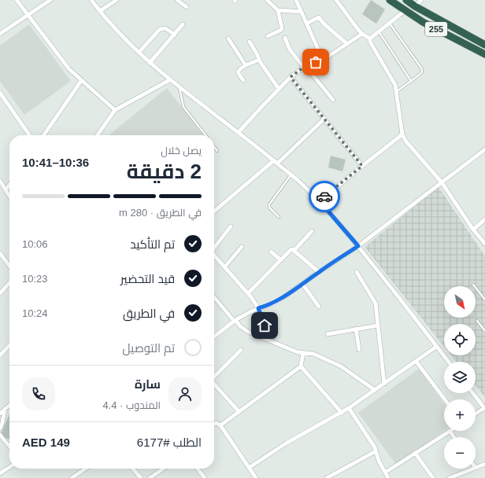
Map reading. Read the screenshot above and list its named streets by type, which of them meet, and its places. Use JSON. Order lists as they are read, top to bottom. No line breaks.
{"streets":{"highway":["255"]},"north":"bottom right","page":{"heading":["2 دقيقة","يصل خلال","10:36–10:41"],"panel":["سارة","المندوب · 4.4","الطلب #6177","AED 149"],"bar":"في الطريق · 280 m","list":[["تم التأكيد","10:06"],["قيد التحضير","10:23"],["في الطريق","10:24"],"تم التوصيل"],"map_buttons":["+","−"]}}
